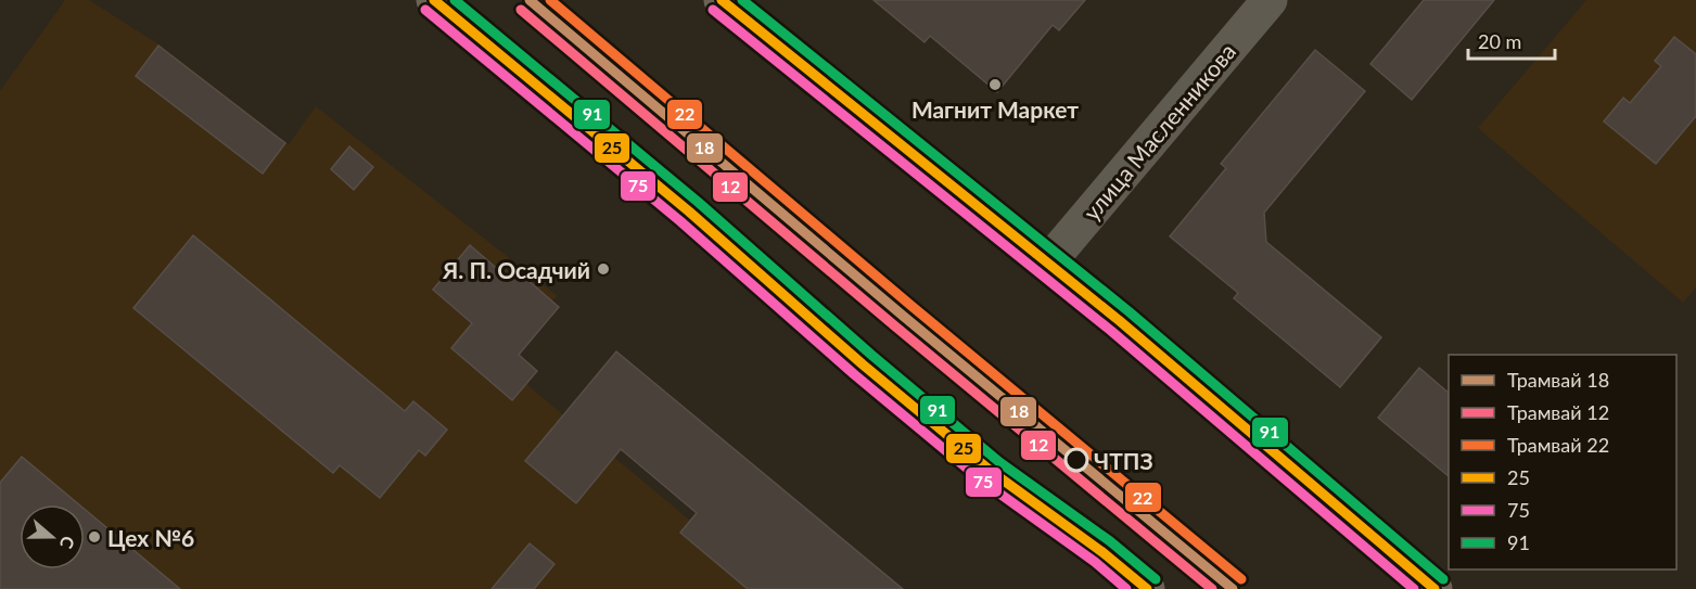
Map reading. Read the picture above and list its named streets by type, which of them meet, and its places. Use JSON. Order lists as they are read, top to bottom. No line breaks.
{"streets":{"street":["улица Масленникова"]},"places":["Магнит Маркет","Я. П. Осадчий","ЧТПЗ","Цех №6"],"lines":["tram line 18","tram line 22","transit line 25","transit line 91","tram line 12","transit line 75"],"legend":["Трамвай 18","Трамвай 12","Трамвай 22","25","75","91"],"scale_bar":"20 m","north":"right"}
